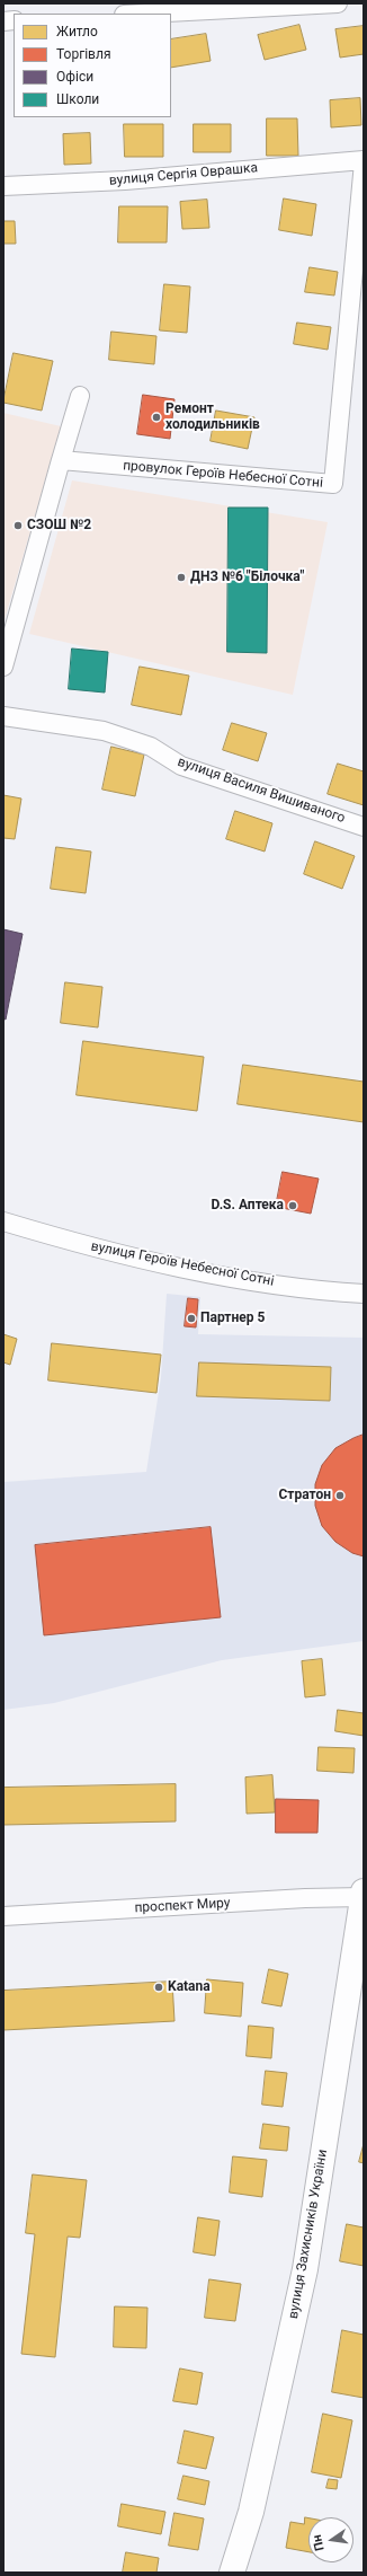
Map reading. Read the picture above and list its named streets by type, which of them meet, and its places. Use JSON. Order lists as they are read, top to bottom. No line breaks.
{"streets":{"main road":["вулиця Захисників України"],"street":["вулиця Сергія Оврашка","провулок Героїв Небесної Сотні","вулиця Василя Вишиваного","вулиця Героїв Небесної Сотні","проспект Миру"]},"crossings":[["вулиця Сергія Оврашка","провулок Героїв Небесної Сотні"],["проспект Миру","вулиця Захисників України"]],"places":["Ремонт холодильників","СЗОШ №2","ДНЗ №6 \"Білочка\"","D.S. Аптека","Партнер 5","Стратон","Katana"],"legend":["Житло","Торгівля","Офіси","Школи"],"north":"left"}
